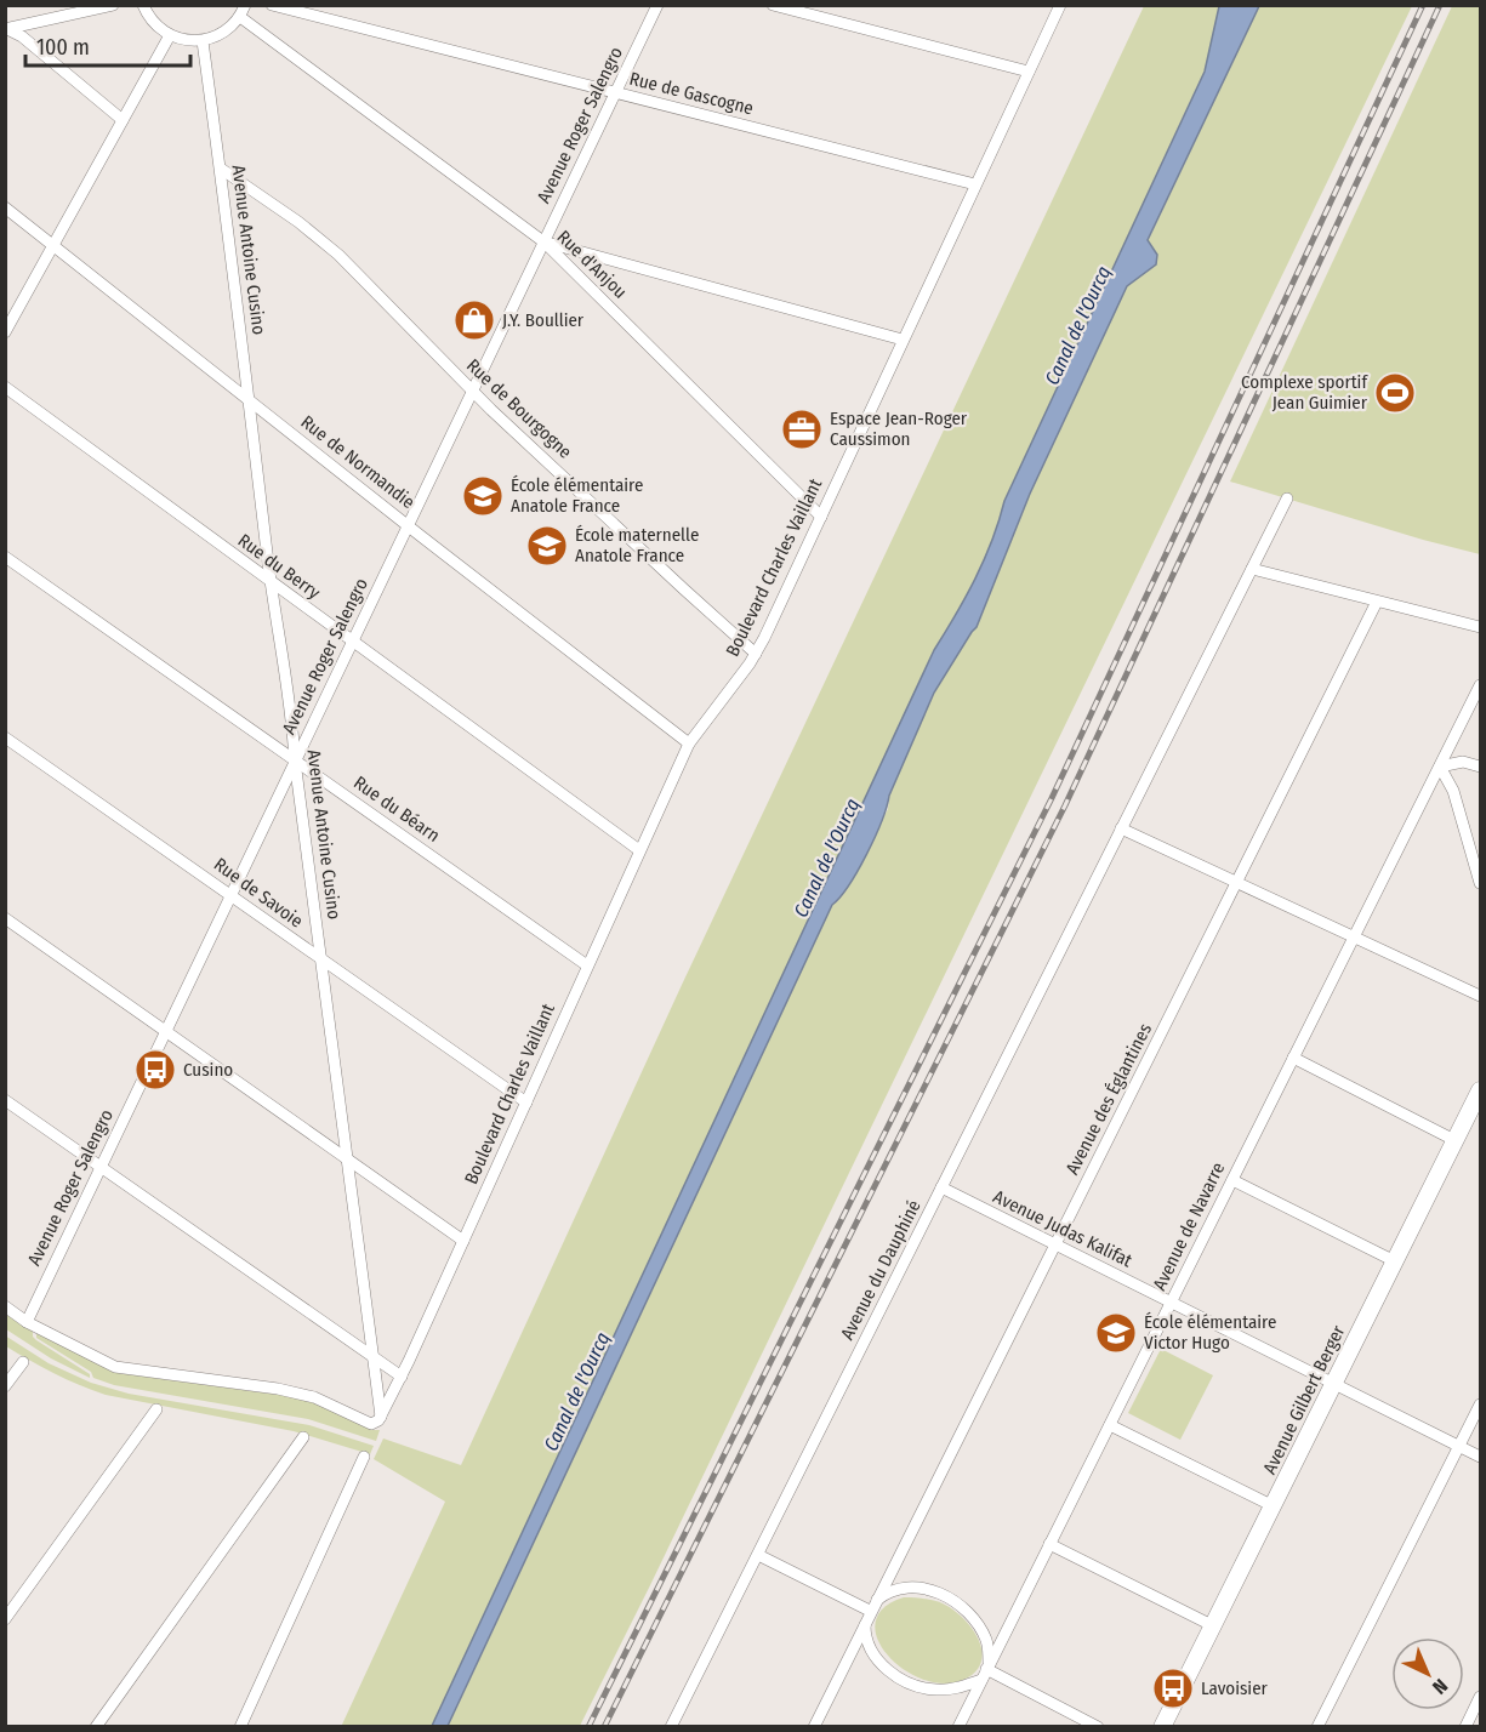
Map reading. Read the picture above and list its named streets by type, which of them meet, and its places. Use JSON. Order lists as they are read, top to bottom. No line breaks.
{"streets":{"street":["Rue de Gascogne","Avenue Roger Salengro","Avenue Antoine Cusino","Rue d'Anjou","Rue de Bourgogne","Rue de Normandie","Rue du Berry","Boulevard Charles Vaillant","Rue du Béarn","Rue de Savoie","Avenue des Églantines","Avenue de Navarre","Avenue Judas Kalifat","Avenue du Dauphiné","Avenue Gilbert Berger"]},"crossings":[["Rue de Gascogne","Avenue Roger Salengro"],["Rue de Gascogne","Boulevard Charles Vaillant"],["Avenue Roger Salengro","Avenue Antoine Cusino"],["Avenue Roger Salengro","Rue d'Anjou"],["Avenue Roger Salengro","Rue de Bourgogne"],["Avenue Roger Salengro","Rue de Normandie"],["Avenue Roger Salengro","Rue du Berry"],["Avenue Roger Salengro","Rue du Béarn"],["Avenue Roger Salengro","Rue de Savoie"],["Avenue Antoine Cusino","Rue de Bourgogne"],["Avenue Antoine Cusino","Rue de Normandie"],["Avenue Antoine Cusino","Rue du Berry"],["Avenue Antoine Cusino","Boulevard Charles Vaillant"],["Avenue Antoine Cusino","Rue du Béarn"],["Avenue Antoine Cusino","Rue de Savoie"],["Rue d'Anjou","Boulevard Charles Vaillant"],["Rue de Bourgogne","Boulevard Charles Vaillant"],["Rue de Normandie","Boulevard Charles Vaillant"],["Rue du Berry","Boulevard Charles Vaillant"],["Boulevard Charles Vaillant","Rue du Béarn"],["Boulevard Charles Vaillant","Rue de Savoie"],["Avenue des Églantines","Avenue de Navarre"],["Avenue des Églantines","Avenue Judas Kalifat"],["Avenue de Navarre","Avenue Judas Kalifat"],["Avenue Judas Kalifat","Avenue du Dauphiné"],["Avenue Judas Kalifat","Avenue Gilbert Berger"]],"water":["Canal de l'Ourcq"],"places":{"shop":["J.Y. Boullier"],"sports":["Complexe sportif Jean Guimier"],"office":["Espace Jean-Roger Caussimon"],"school or university":["École élémentaire Anatole France","École maternelle Anatole France","École élémentaire Victor Hugo"],"bus stop":["Cusino","Lavoisier"]},"scale_bar":"100 m","north":"bottom right"}
